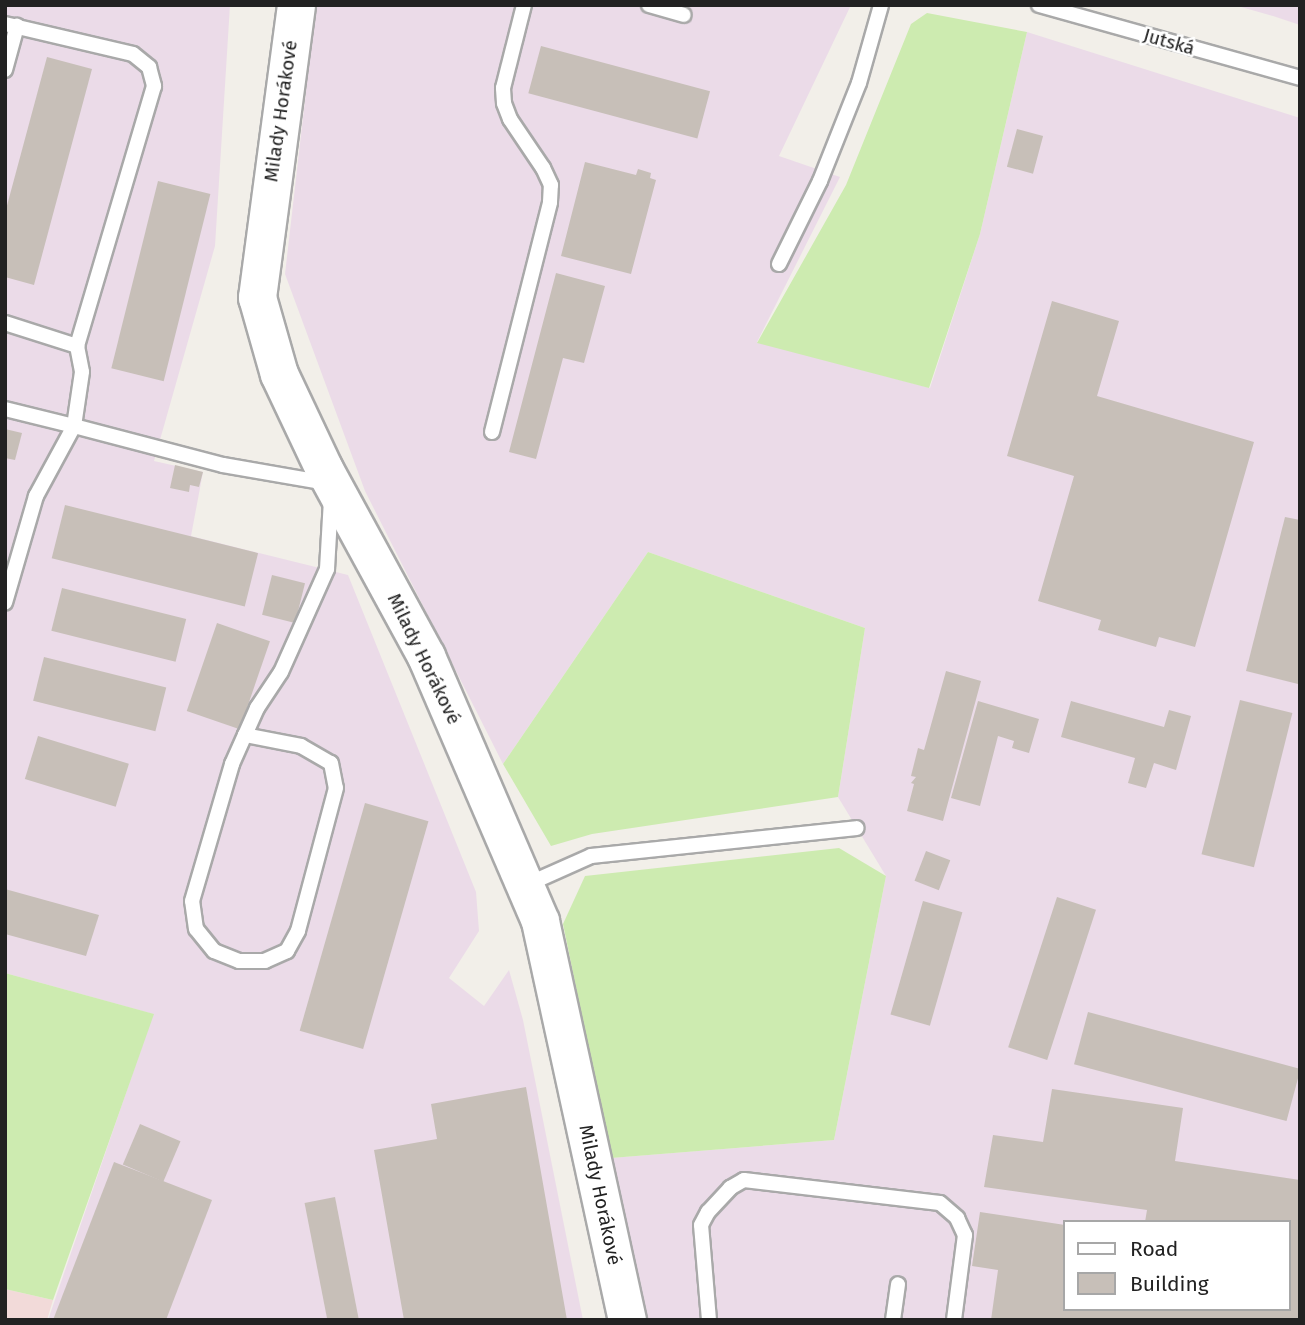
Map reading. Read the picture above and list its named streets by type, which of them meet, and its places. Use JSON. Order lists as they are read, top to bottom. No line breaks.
{"streets":{"street":["Milady Horákové"],"lane":["Jutská"]},"legend":["Road","Building"]}
